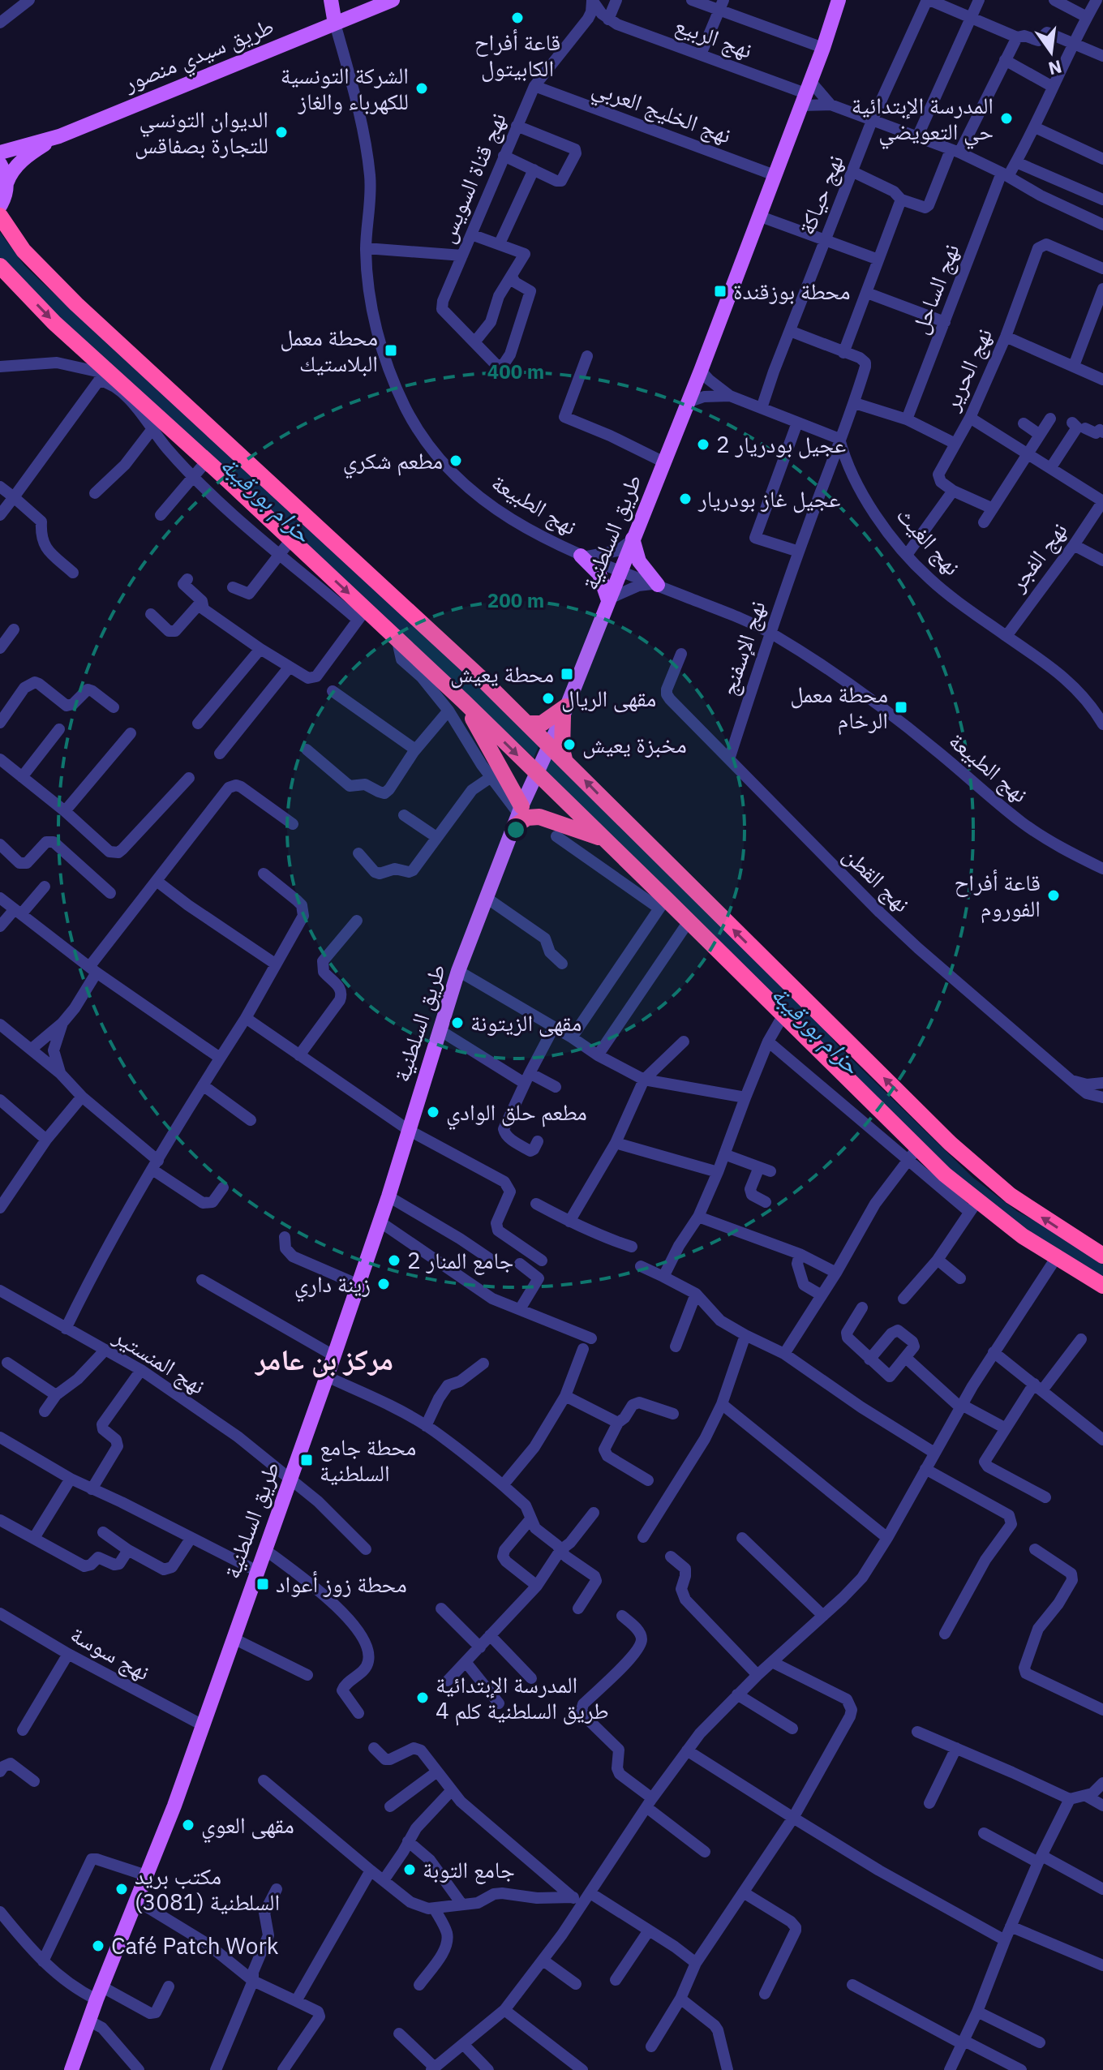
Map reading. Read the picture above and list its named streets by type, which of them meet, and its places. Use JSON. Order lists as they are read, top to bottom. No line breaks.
{"streets":{"main road":["طريق سيدي منصور","طريق السلطنية"],"street":["نهج الربيع","نهج الخليج العربي","نهج قناة السويس","نهج حياكة","نهج الساحل","نهج الحرير","نهج الطبيعة","نهج الغيث","نهج الفجر","نهج الإسفنج","نهج القطن","نهج المنستير","نهج سوسة"]},"crossings":[["نهج الربيع","طريق السلطنية"],["طريق سيدي منصور","نهج الطبيعة"],["نهج الخليج العربي","نهج قناة السويس"],["نهج الخليج العربي","طريق السلطنية"],["نهج الطبيعة","طريق السلطنية"],["نهج الطبيعة","نهج الإسفنج"],["طريق السلطنية","نهج المنستير"],["طريق السلطنية","نهج سوسة"],["نهج الغيث","نهج الفجر"],["نهج الغيث","نهج الإسفنج"],["نهج الإسفنج","نهج القطن"]],"districts":["مركز بن عامر"],"water":["حزام بورقيبة"],"places":{"other":["قاعة أفراح الكابيتول","الشركة التونسية للكهرباء والغاز","المدرسة الإبتدائية حي التعويضي","الديوان التونسي للتجارة بصفاقس","عجيل بودريار 2","مطعم شكري","عجيل غاز بودريار","مقهى الريال","مخبزة يعيش","قاعة أفراح الفوروم","مقهى الزيتونة","مطعم حلق الوادي","جامع المنار 2","زينة داري","المدرسة الإبتدائية طريق السلطنية كلم 4","مقهى العوي","جامع التوبة","مكتب بريد السلطنية (3081)","Café Patch Work"],"transit":["محطة بوزقندة","محطة معمل البلاستيك","محطة يعيش","محطة معمل الرخام","محطة جامع السلطنية","محطة زوز أعواد"]},"north":"bottom","rings":["400 m","200 m"]}
